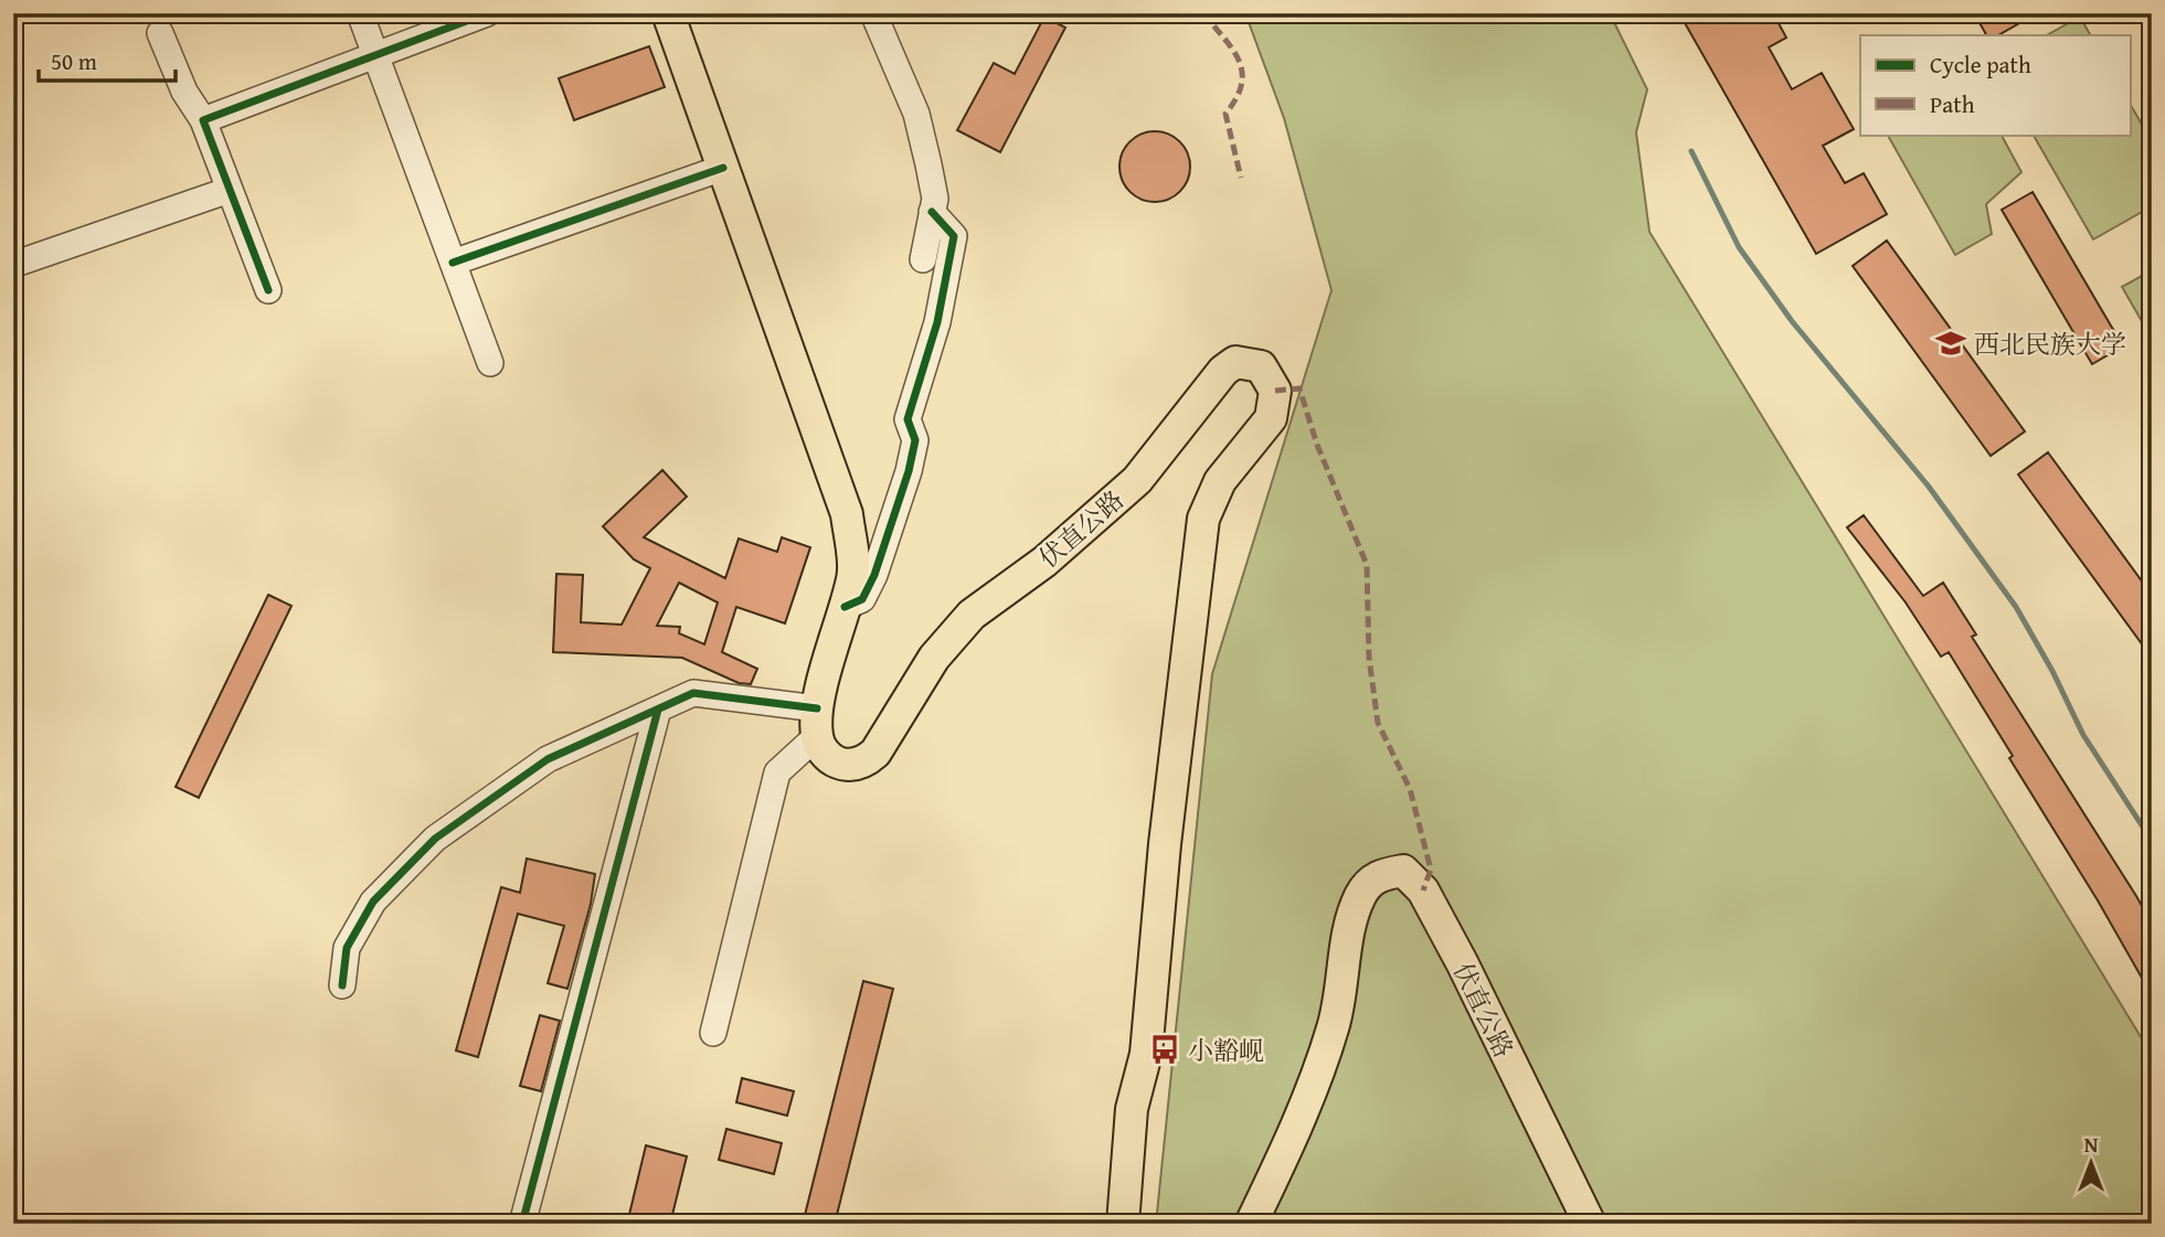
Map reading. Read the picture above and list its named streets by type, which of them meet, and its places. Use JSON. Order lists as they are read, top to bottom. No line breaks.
{"streets":{"main road":["伏直公路"]},"places":{"school or university":["西北民族大学"],"bus stop":["小豁岘"]},"legend":["Cycle path","Path"],"scale_bar":"50 m","north":"top"}
